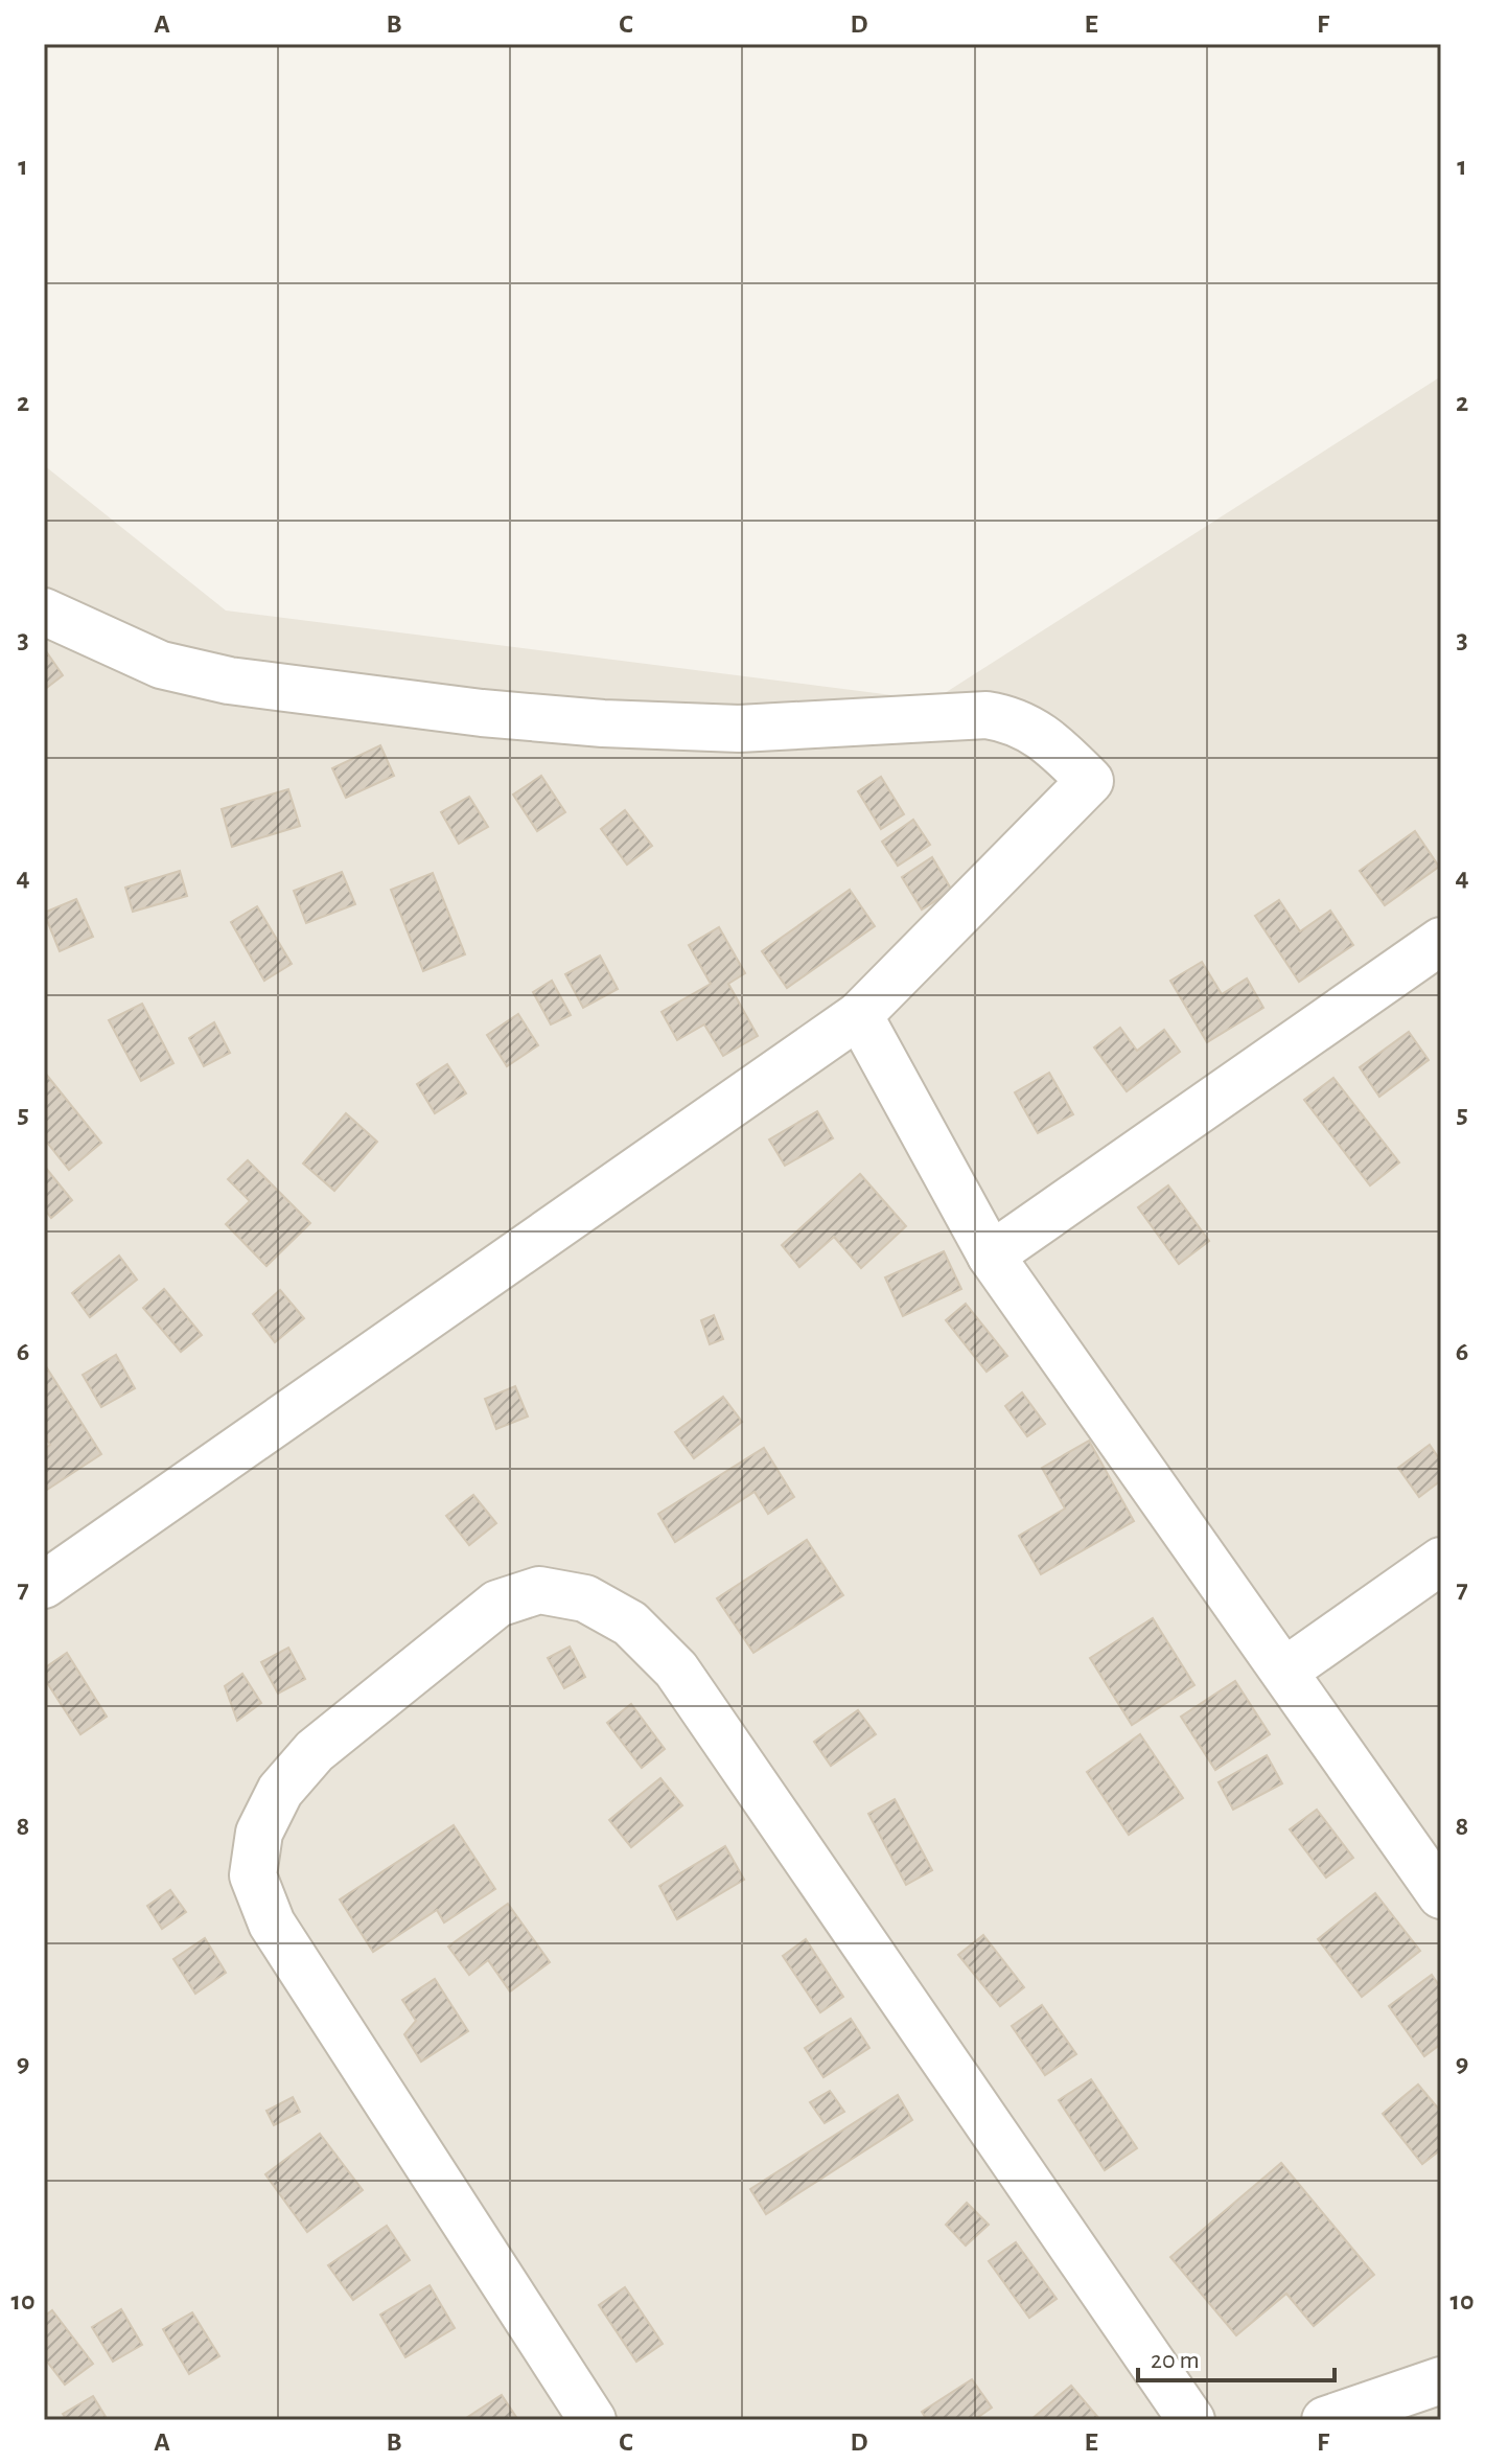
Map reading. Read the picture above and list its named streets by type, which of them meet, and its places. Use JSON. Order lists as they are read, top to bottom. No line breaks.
{"scale_bar":"20 m","grid":{"columns":["A","B","C","D","E","F"],"rows":["1","2","3","4","5","6","7","8","9","10"]}}
